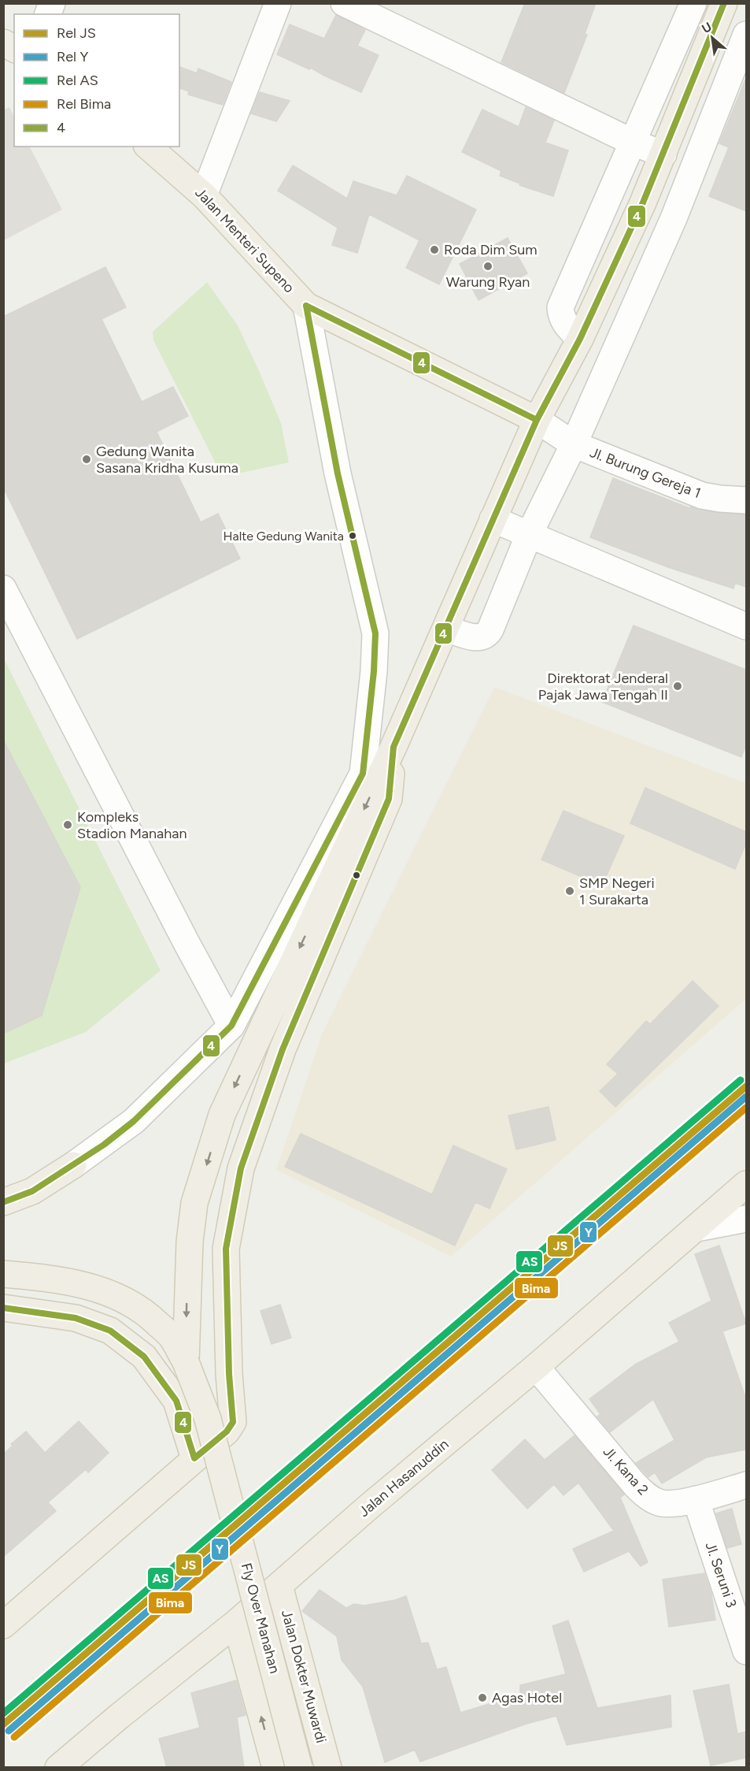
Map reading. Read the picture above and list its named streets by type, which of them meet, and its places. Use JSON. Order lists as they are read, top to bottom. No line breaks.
{"streets":{"main road":["Jalan Menteri Supeno","Jalan Hasanuddin","Fly Over Manahan","Jalan Dokter Muwardi"],"street":["Jl. Burung Gereja 1","Jl. Kana 2","Jl. Seruni 3"]},"crossings":[["Jalan Menteri Supeno","Jl. Burung Gereja 1"],["Jalan Menteri Supeno","Fly Over Manahan"],["Jl. Kana 2","Jalan Hasanuddin"],["Jl. Kana 2","Jl. Seruni 3"],["Jalan Hasanuddin","Jalan Dokter Muwardi"]],"places":["Roda Dim Sum","Warung Ryan","Gedung Wanita Sasana Kridha Kusuma","Halte Gedung Wanita","Direktorat Jenderal Pajak Jawa Tengah II","Kompleks Stadion Manahan","SMP Negeri 1 Surakarta","Agas Hotel"],"lines":["transit line 4","rail line AS","rail line JS","rail line Y","rail line Bima"],"legend":["Rel JS","Rel Y","Rel AS","Rel Bima","4"],"north":"top left"}
